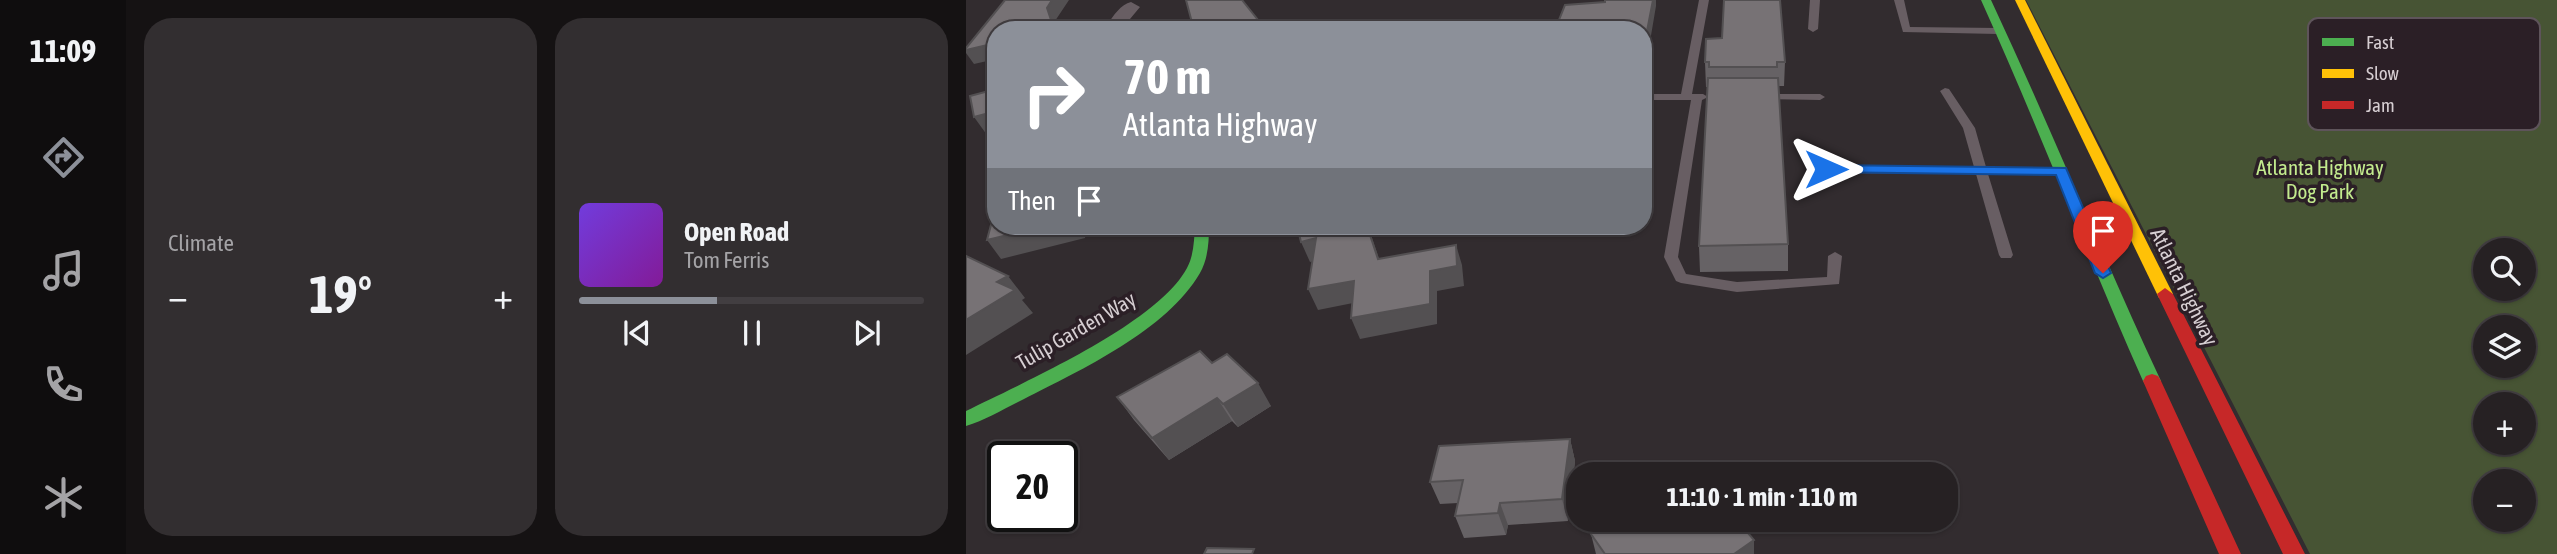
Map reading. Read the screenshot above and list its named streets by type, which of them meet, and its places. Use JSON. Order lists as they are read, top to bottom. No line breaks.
{"streets":{"main road":["Atlanta Highway","Tulip Garden Way"]},"parks":["Atlanta Highway Dog Park"],"legend":["Fast","Slow","Jam"],"page":{"tabs":"11:09","tile":"Climate","turn":["70 m","Atlanta Highway"],"then":"Then","song":["Open Road","Tom Ferris"],"map_buttons":["+","−"],"heat":["−","19°","+"],"limit":"20","trip":"11:10 · 1 min · 110 m"}}
